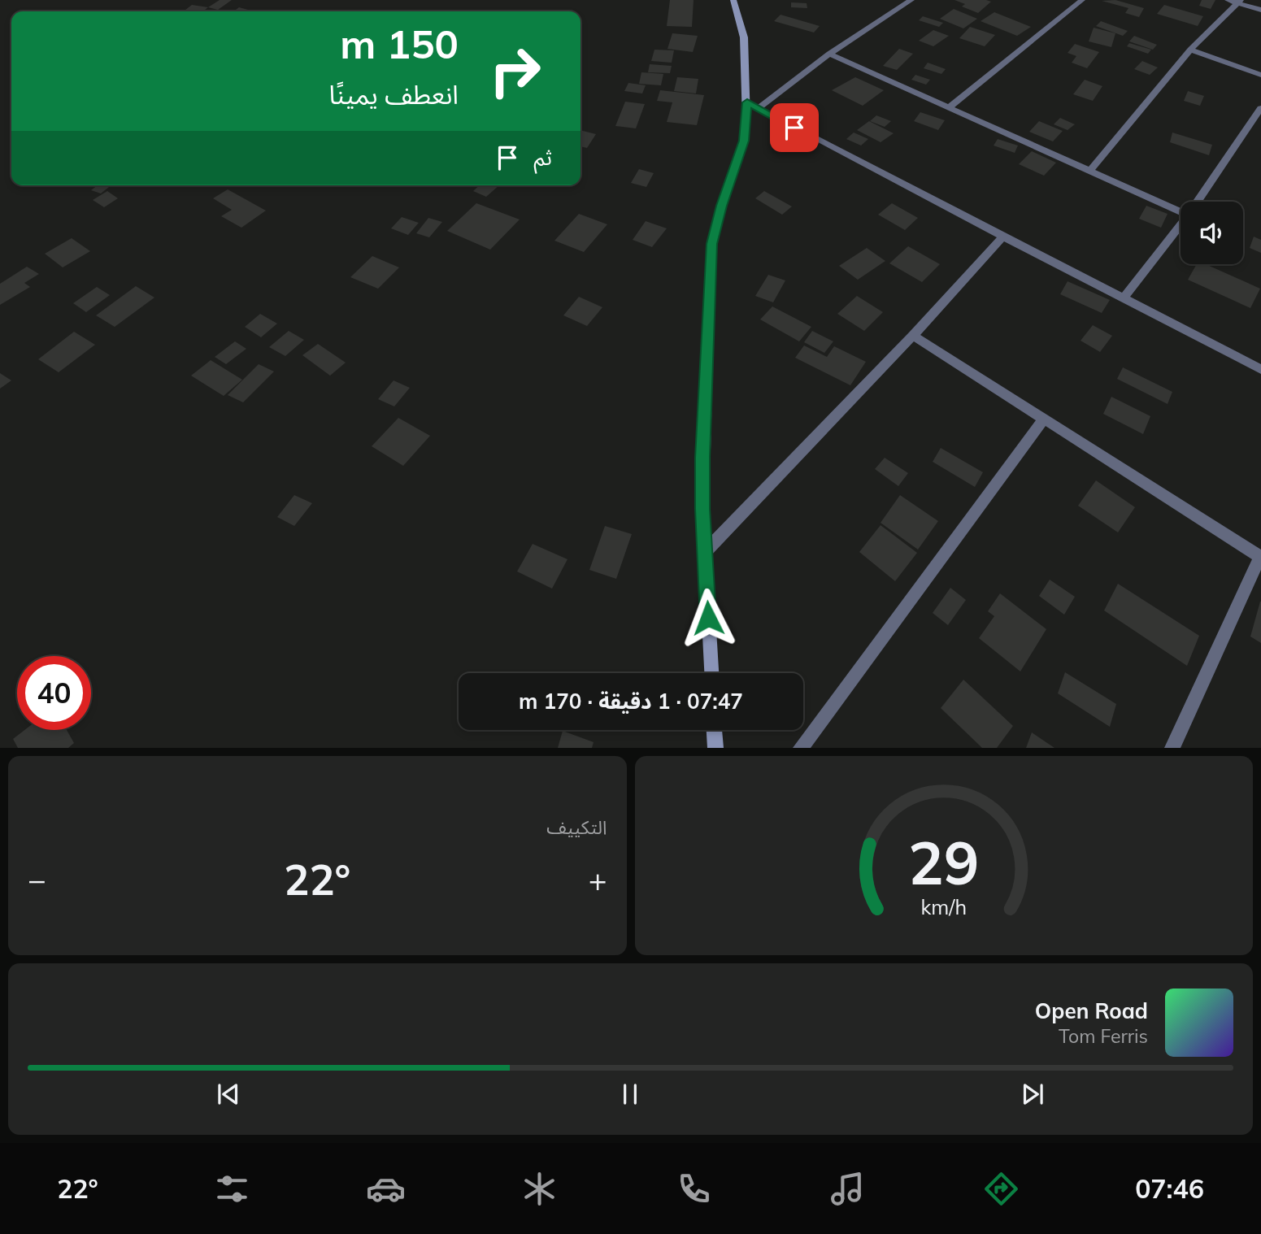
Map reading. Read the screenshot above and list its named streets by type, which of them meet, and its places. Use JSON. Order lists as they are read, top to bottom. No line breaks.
{"page":{"turn":["150 m","انعطف يمينًا"],"then":"ثم","limit":"40","trip":"07:47 · 1 دقيقة · 170 m","tile":"التكييف","heat":["−","22°","+"],"song":["Open Road","Tom Ferris"],"tabs":["07:46","22°"],"gauge":["29","km/h"]}}
